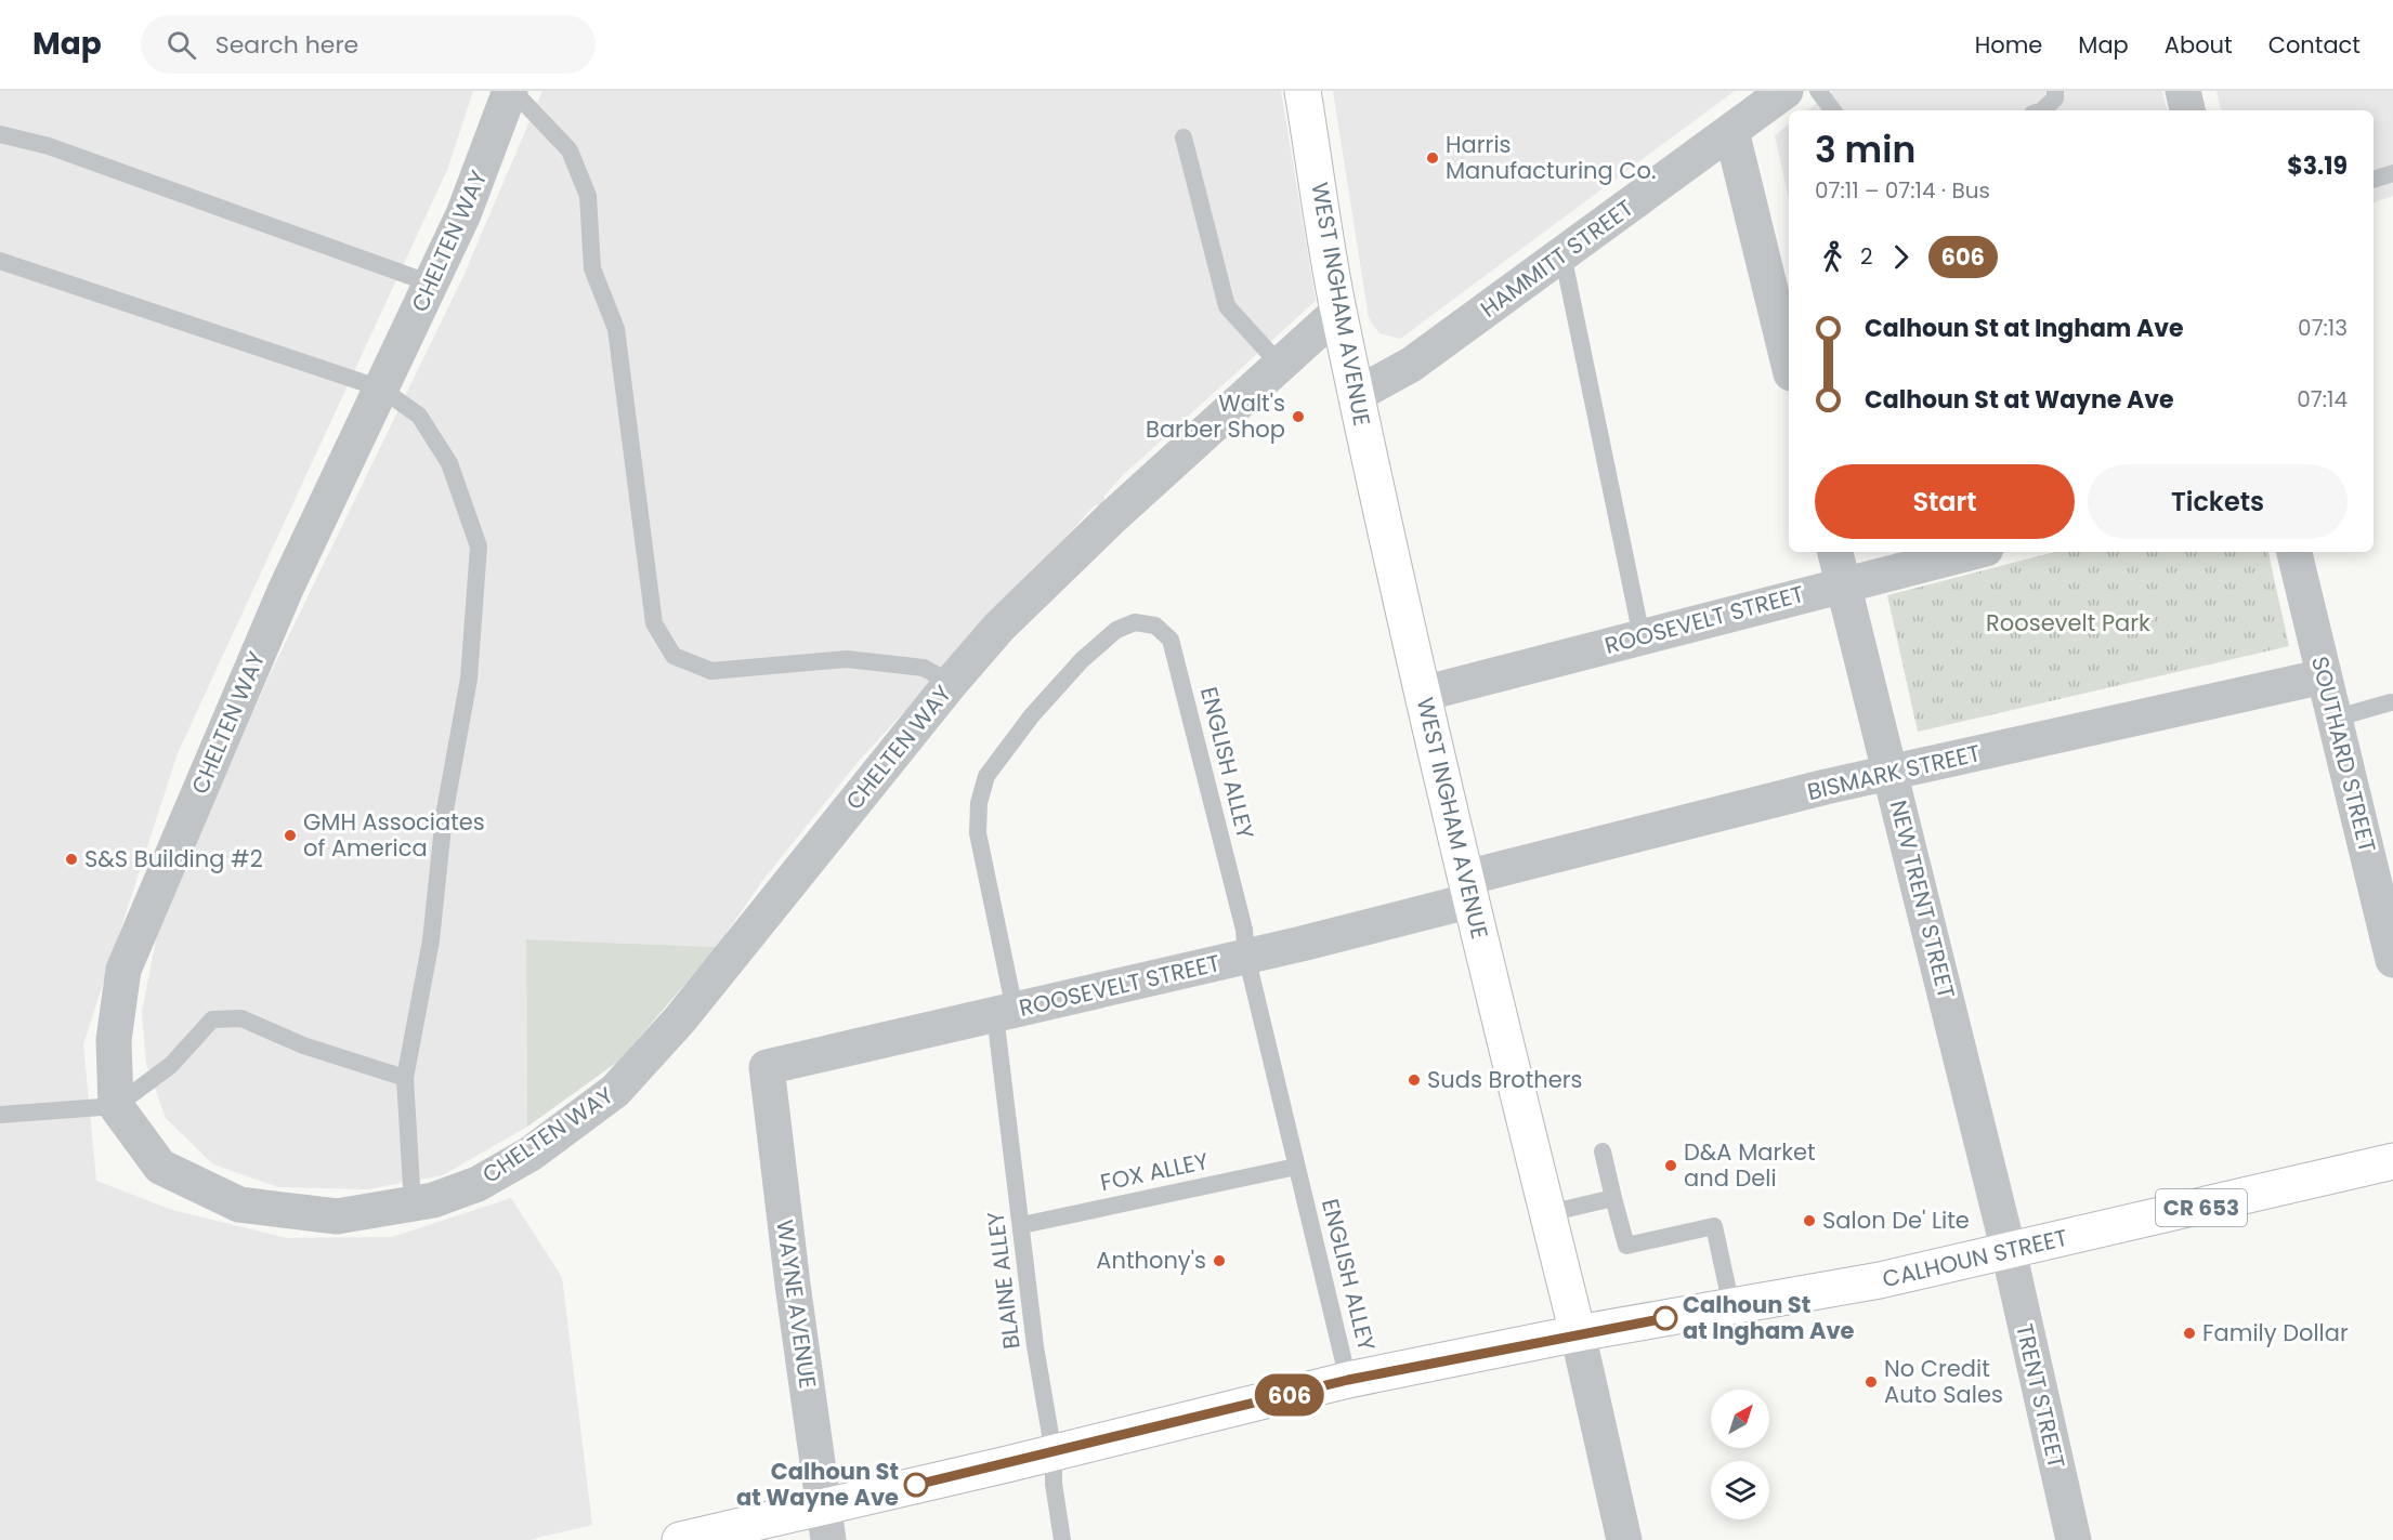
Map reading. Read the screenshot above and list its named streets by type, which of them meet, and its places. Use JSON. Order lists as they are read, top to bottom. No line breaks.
{"streets":{"main road":["WEST INGHAM AVENUE","CR 653","CALHOUN STREET"],"street":["CHELTEN WAY","HAMMITT STREET","ROOSEVELT STREET","SOUTHARD STREET","BISMARK STREET","NEW TRENT STREET","WAYNE AVENUE","TRENT STREET"],"lane":["ENGLISH ALLEY","FOX ALLEY","BLAINE ALLEY"]},"crossings":[["CHELTEN WAY","WEST INGHAM AVENUE"],["HAMMITT STREET","WEST INGHAM AVENUE"],["WEST INGHAM AVENUE","ROOSEVELT STREET"],["WEST INGHAM AVENUE","BISMARK STREET"],["WEST INGHAM AVENUE","CALHOUN STREET"],["ROOSEVELT STREET","ENGLISH ALLEY"],["ROOSEVELT STREET","BISMARK STREET"],["ROOSEVELT STREET","NEW TRENT STREET"],["ROOSEVELT STREET","BLAINE ALLEY"],["ROOSEVELT STREET","WAYNE AVENUE"],["SOUTHARD STREET","BISMARK STREET"],["ENGLISH ALLEY","FOX ALLEY"],["ENGLISH ALLEY","CALHOUN STREET"],["ENGLISH ALLEY","BLAINE ALLEY"],["BISMARK STREET","NEW TRENT STREET"],["NEW TRENT STREET","CALHOUN STREET"],["NEW TRENT STREET","TRENT STREET"],["FOX ALLEY","BLAINE ALLEY"],["CALHOUN STREET","BLAINE ALLEY"],["CALHOUN STREET","WAYNE AVENUE"],["CALHOUN STREET","TRENT STREET"]],"parks":["Roosevelt Park"],"places":["Harris Manufacturing Co.","Walt's Barber Shop","GMH Associates of America","S&S Building #2","Suds Brothers","D&A Market and Deli","Salon De' Lite","Anthony's","Calhoun St at Ingham Ave","Family Dollar","No Credit Auto Sales","Calhoun St at Wayne Ave"],"lines":["bus line 606"],"north":"top right","page":{"header":"Map","search":"Search here","nav":["Home","Map","About","Contact"],"on_map":"606","heading":["3 min","07:11 – 07:14 · Bus","$3.19"],"legs":["2","606"],"list":[{"name":"Calhoun St at Ingham Ave","value":"07:13"},{"name":"Calhoun St at Wayne Ave","value":"07:14"}],"buttons":["Start","Tickets"]}}
